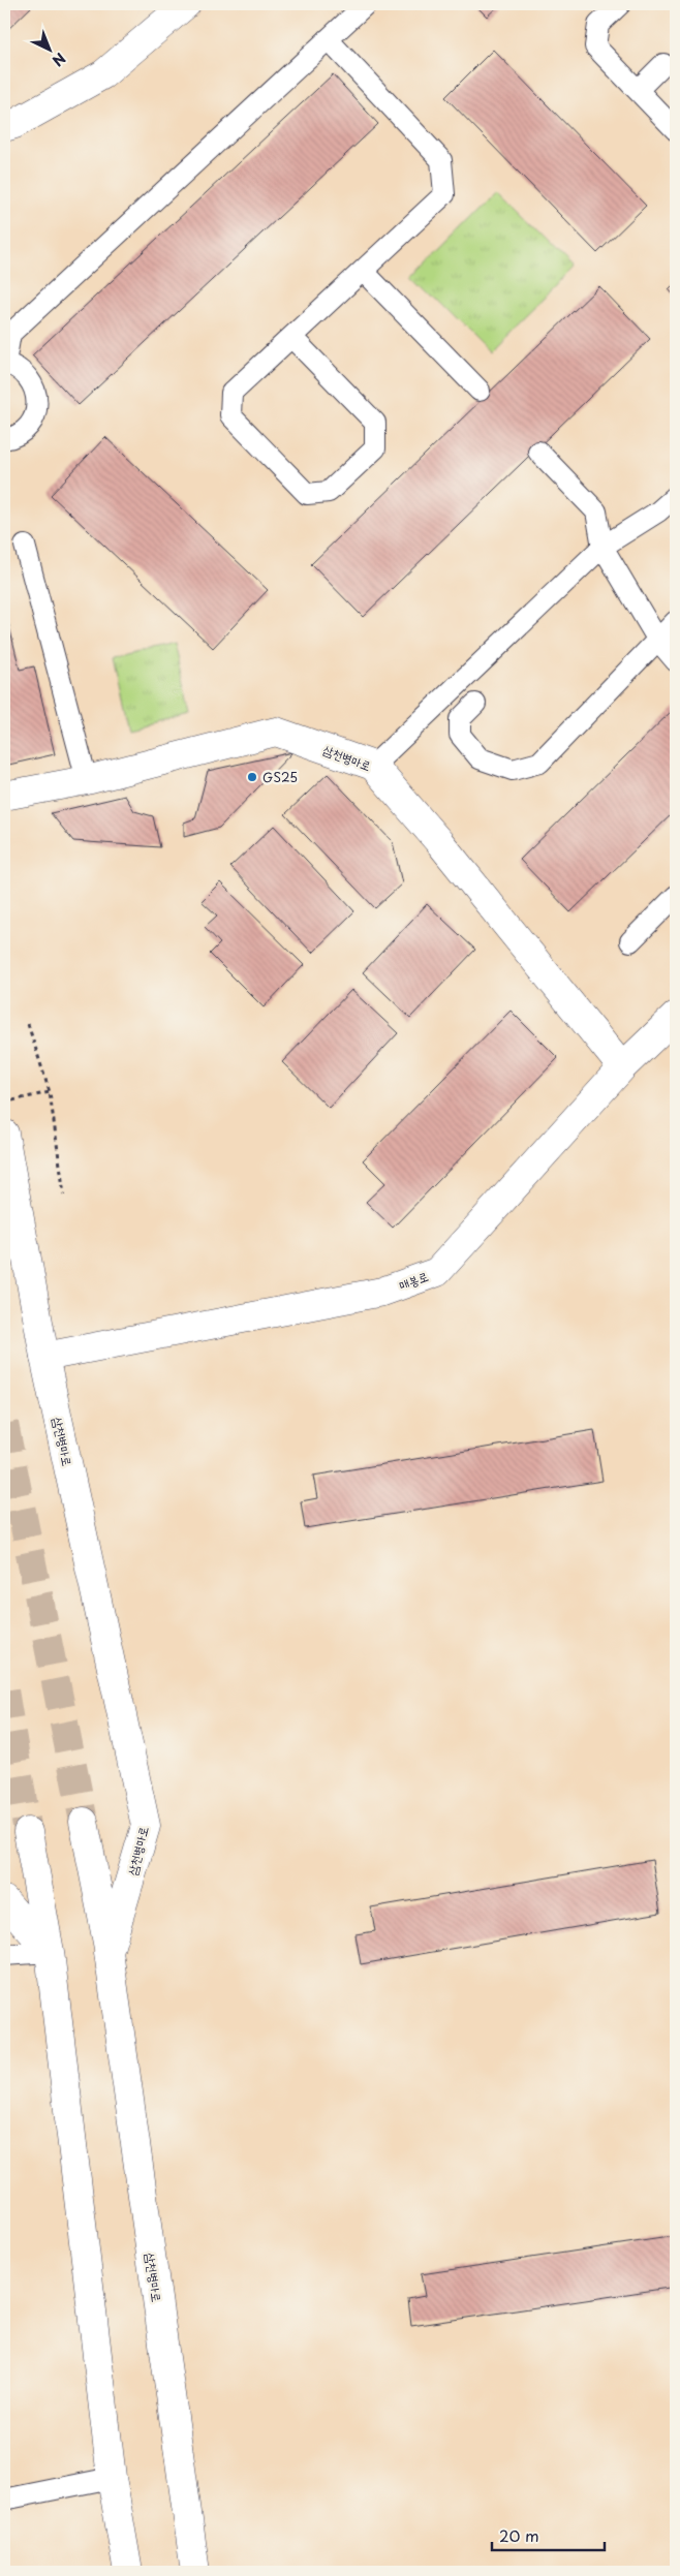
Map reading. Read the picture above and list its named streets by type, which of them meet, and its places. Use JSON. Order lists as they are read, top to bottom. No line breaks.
{"streets":{"main road":["삼천병마로","매봉로"]},"crossings":[["삼천병마로","매봉로"]],"places":["GS25"],"scale_bar":"20 m","north":"bottom right"}
